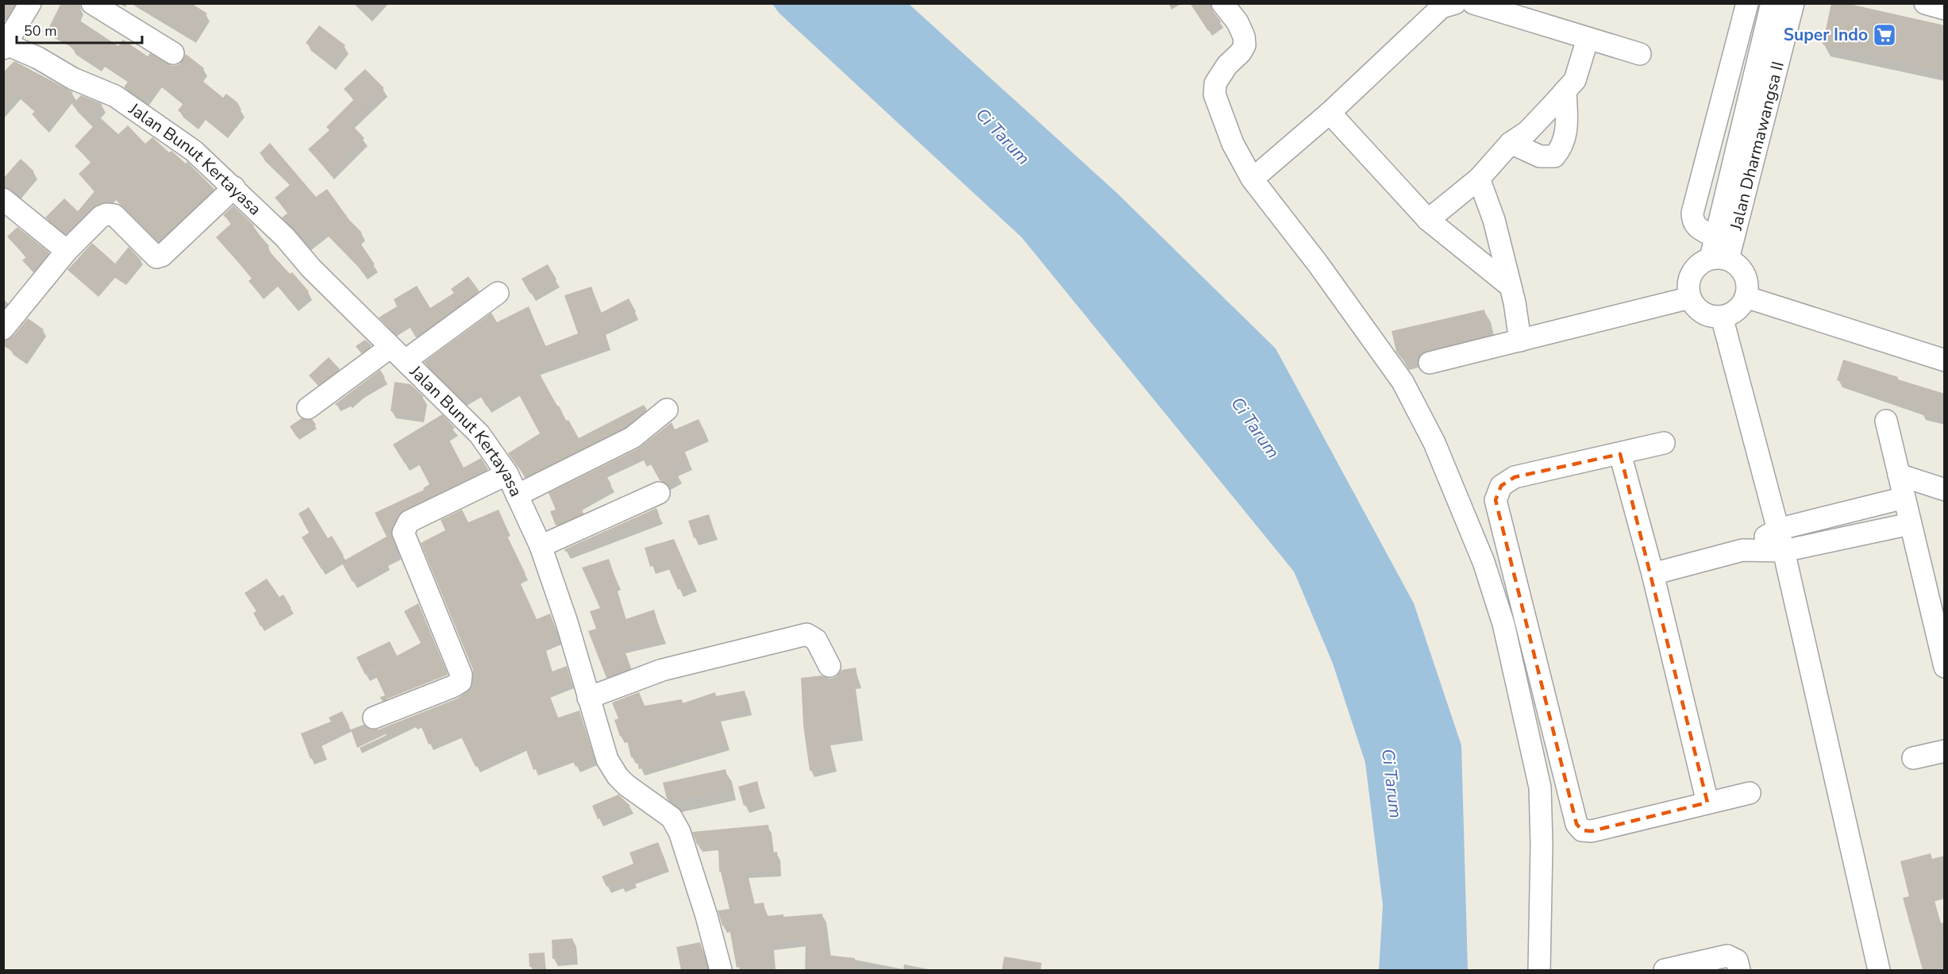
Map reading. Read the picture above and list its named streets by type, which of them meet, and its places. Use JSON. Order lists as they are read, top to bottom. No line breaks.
{"streets":{"street":["Jalan Dharmawangsa II","Jalan Bunut Kertayasa"]},"water":["Ci Tarum"],"places":{"supermarket":["Super Indo"]},"scale_bar":"50 m"}
